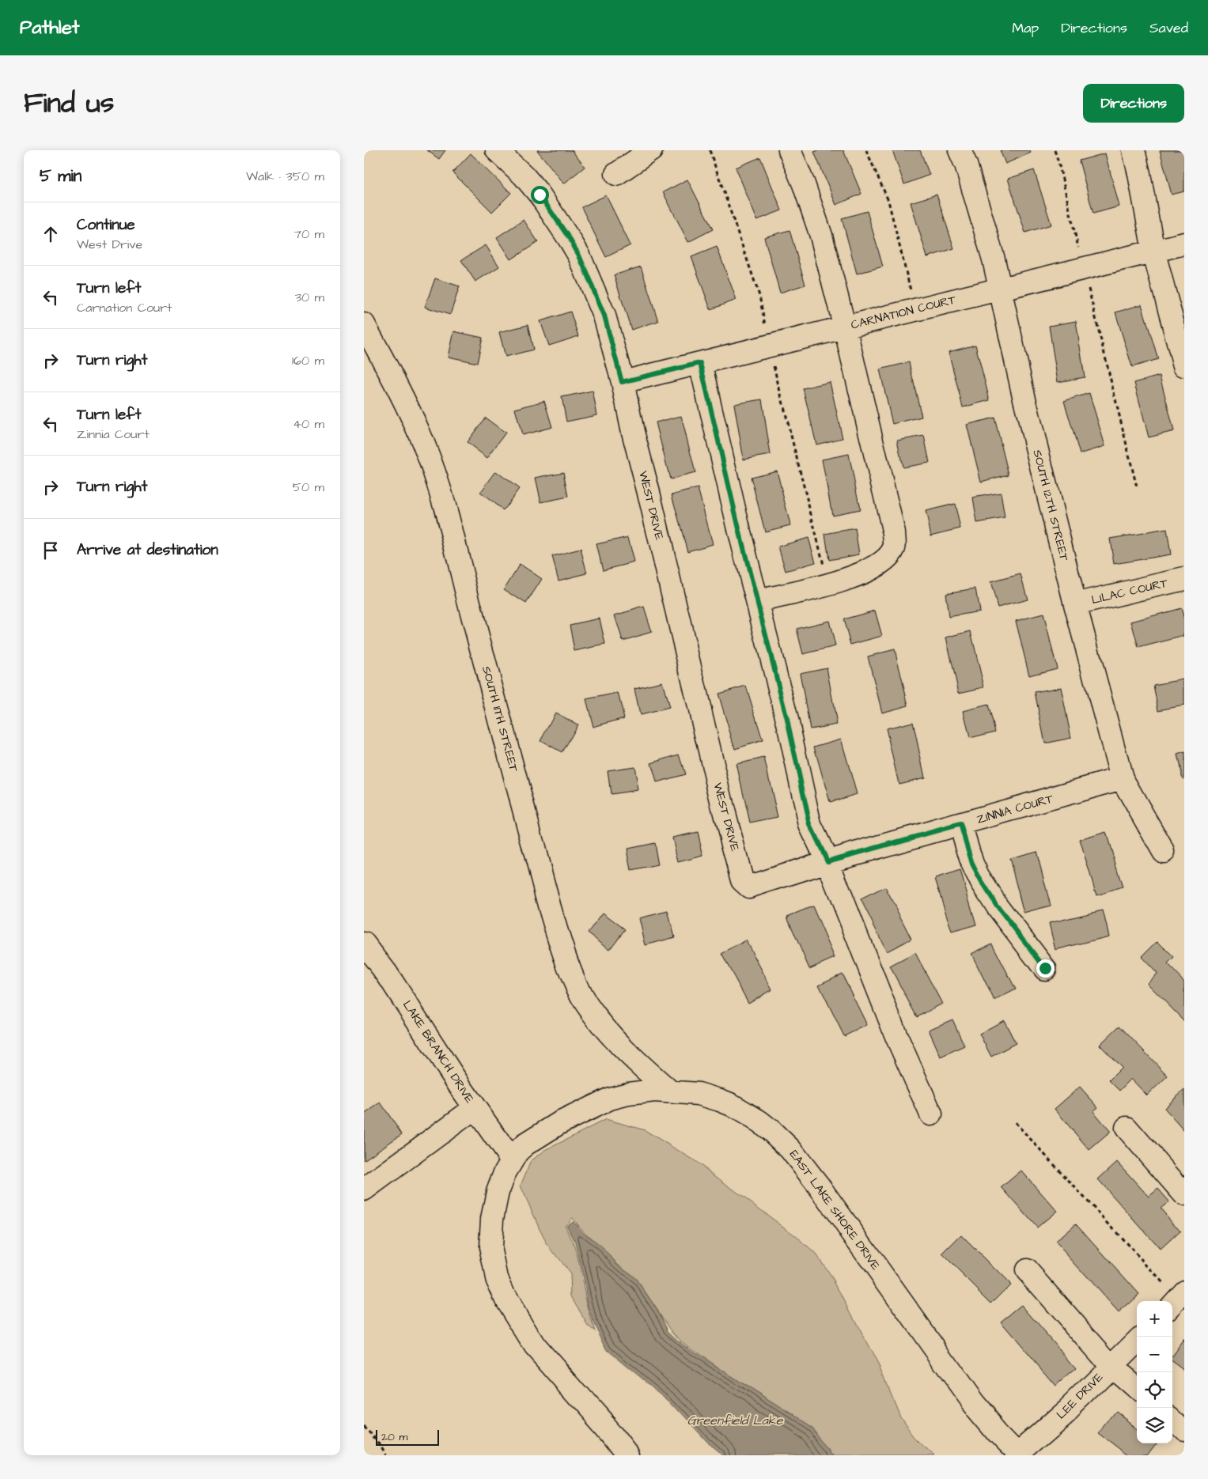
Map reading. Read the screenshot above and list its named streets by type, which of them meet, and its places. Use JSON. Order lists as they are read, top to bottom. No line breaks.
{"streets":{"street":["CARNATION COURT","WEST DRIVE","SOUTH 12TH STREET","LILAC COURT","SOUTH 11TH STREET","ZINNIA COURT","LAKE BRANCH DRIVE","EAST LAKE SHORE DRIVE","LEE DRIVE"]},"crossings":[["CARNATION COURT","WEST DRIVE"],["CARNATION COURT","SOUTH 12TH STREET"],["WEST DRIVE","ZINNIA COURT"],["SOUTH 12TH STREET","LILAC COURT"],["SOUTH 12TH STREET","ZINNIA COURT"],["SOUTH 11TH STREET","EAST LAKE SHORE DRIVE"],["LAKE BRANCH DRIVE","EAST LAKE SHORE DRIVE"],["EAST LAKE SHORE DRIVE","LEE DRIVE"]],"water":["Greenfield Lake"],"scale_bar":"20 m","page":{"header":"Pathlet","nav":["Map","Directions","Saved"],"title":"Find us","buttons":"Directions","heading":["5 min","Walk · 350 m"],"list":[["Continue","West Drive","70 m"],["Turn left","Carnation Court","30 m"],["Turn right","160 m"],["Turn left","Zinnia Court","40 m"],["Turn right","50 m"],"Arrive at destination"],"map_buttons":["+","−"],"scale":"20 m"}}
